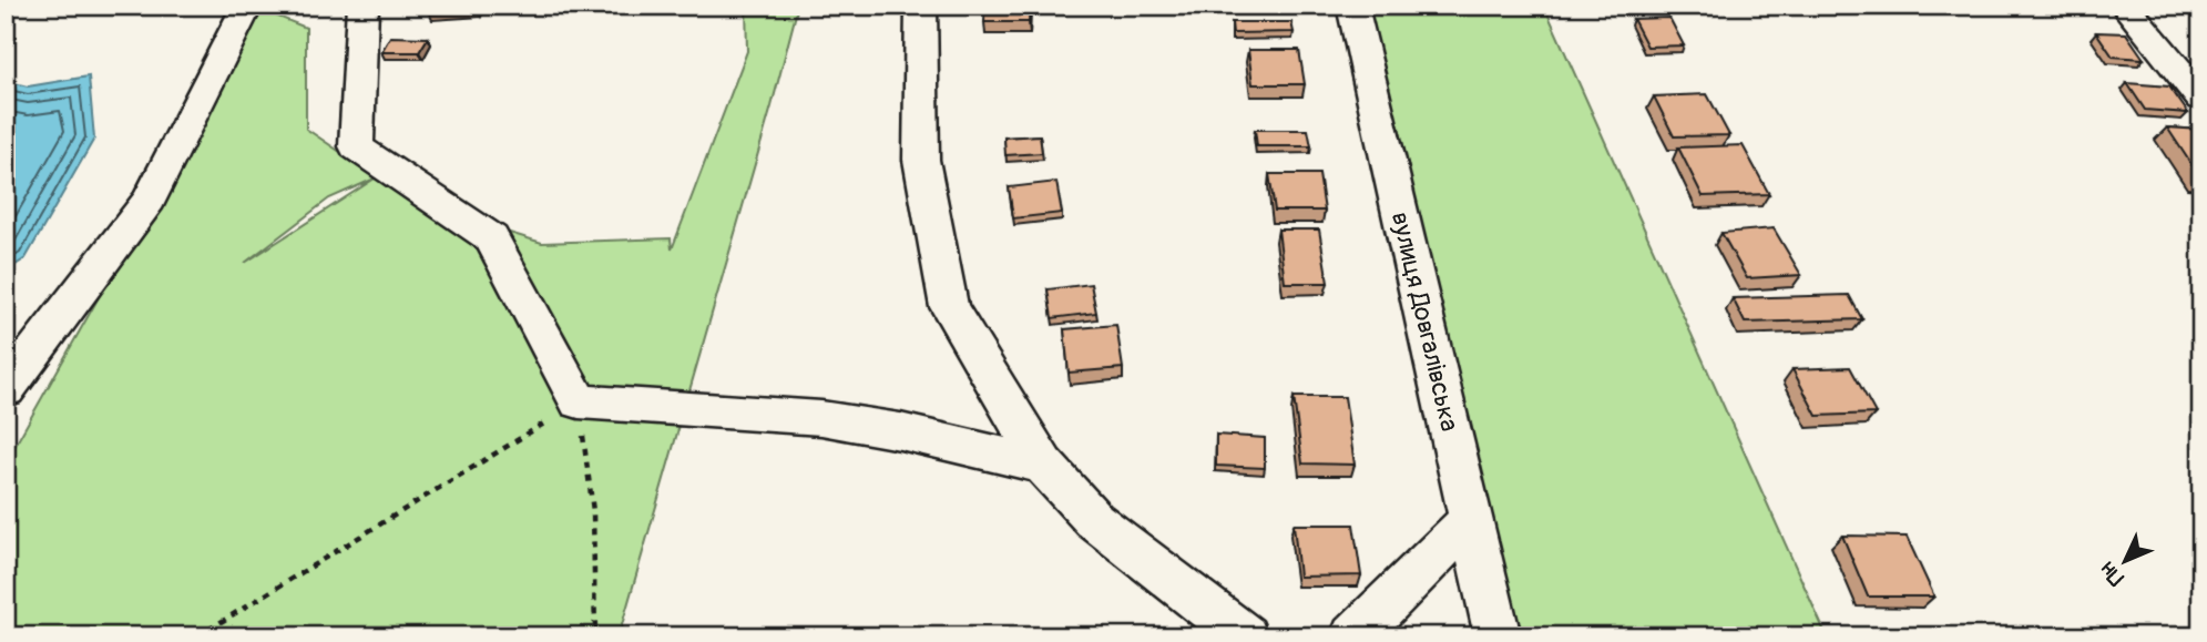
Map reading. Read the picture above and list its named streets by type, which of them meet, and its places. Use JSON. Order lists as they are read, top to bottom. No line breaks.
{"streets":{"street":["вулиця Довгалівська"]},"north":"bottom left"}
